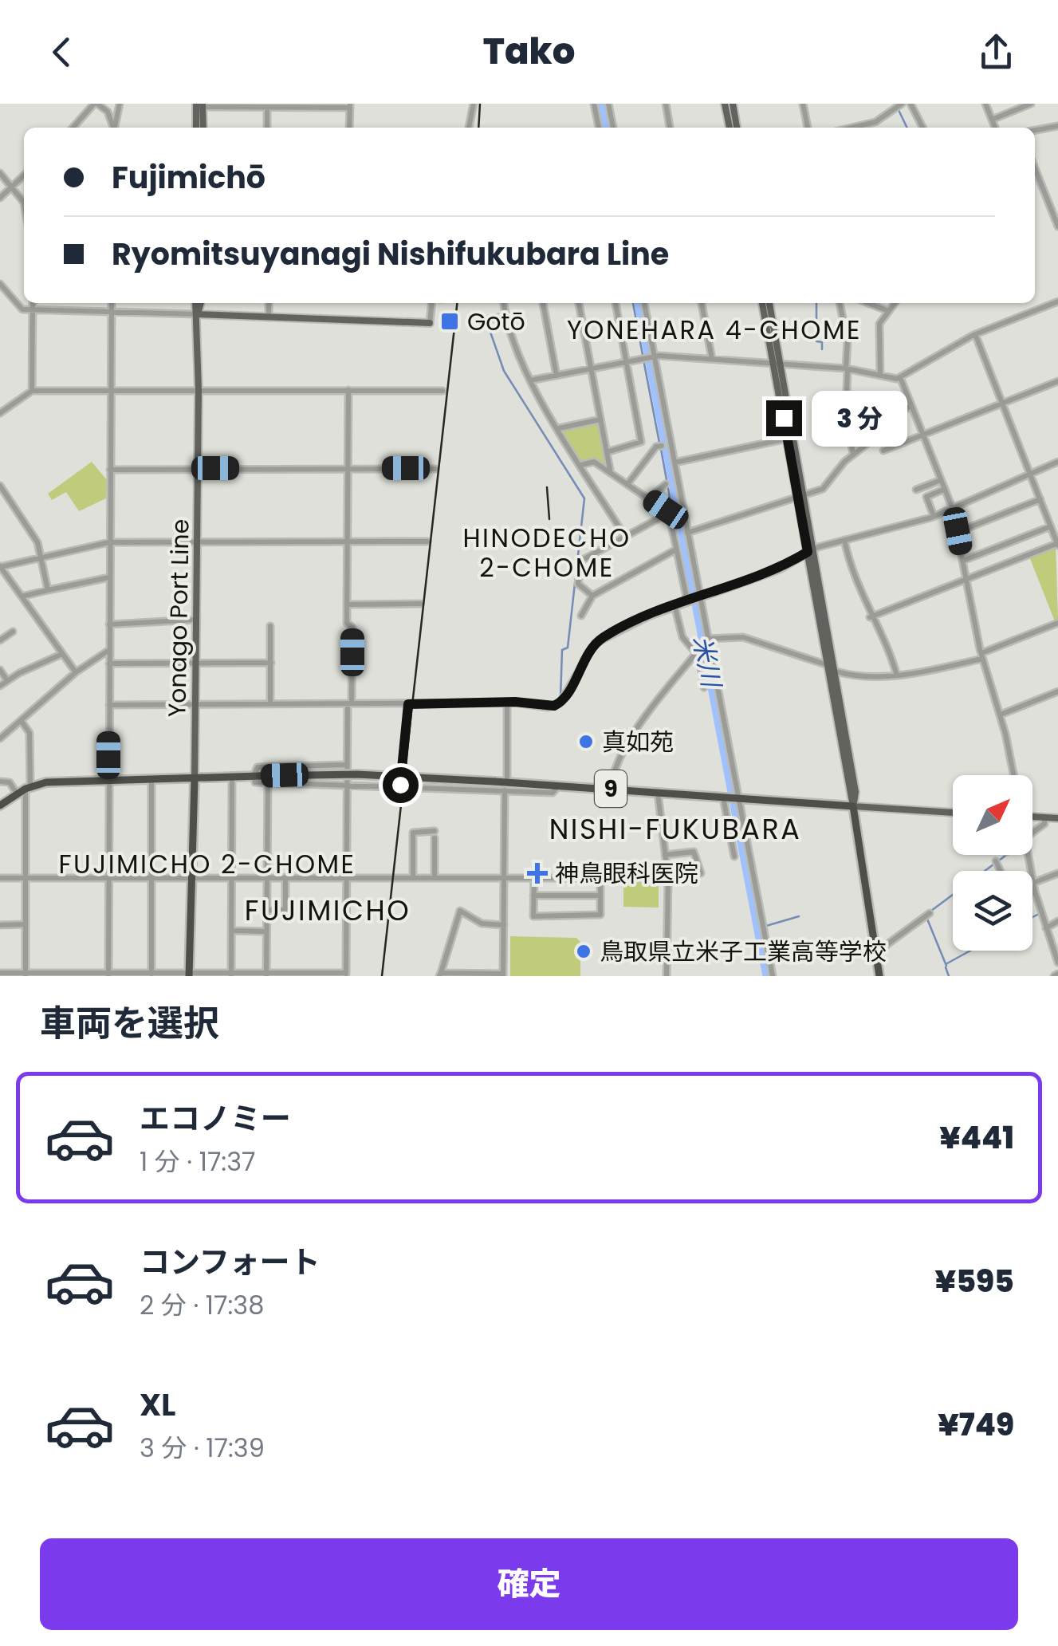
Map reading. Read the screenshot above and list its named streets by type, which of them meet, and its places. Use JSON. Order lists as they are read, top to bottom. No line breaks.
{"streets":{"highway":["9"],"main road":["Yonago Port Line"]},"crossings":[["Yonago Port Line","9"]],"districts":["YONEHARA 4-CHOME","HINODECHO 2-CHOME","NISHI-FUKUBARA","FUJIMICHO 2-CHOME","FUJIMICHO"],"water":["米川"],"places":{"transit":["Gotō"],"other":["真如苑","鳥取県立米子工業高等学校"],"health":["神鳥眼科医院"]},"north":"top right","page":{"header":"Tako","banner":["Fujimichō","Ryomitsuyanagi Nishifukubara Line"],"bubble":"3 分","heading":"車両を選択","list":[{"name":"エコノミー","note":"1 分 · 17:37","value":"¥441"},{"name":"コンフォート","note":"2 分 · 17:38","value":"¥595"},{"name":"XL","note":"3 分 · 17:39","value":"¥749"}],"buttons":"確定"}}
